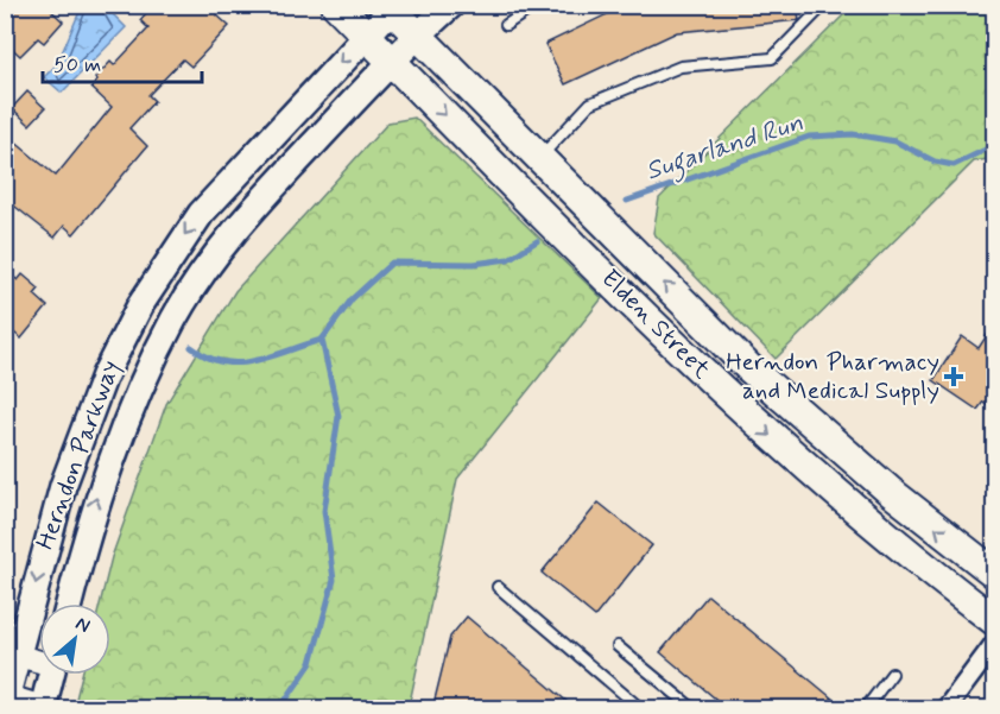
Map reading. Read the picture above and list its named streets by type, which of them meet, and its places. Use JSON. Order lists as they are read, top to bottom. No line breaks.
{"streets":{"main road":["Elden Street","Herndon Parkway"]},"crossings":[["Elden Street","Herndon Parkway"]],"water":["Sugarland Run"],"places":{"health":["Herndon Pharmacy and Medical Supply"]},"scale_bar":"50 m","north":"top right"}
